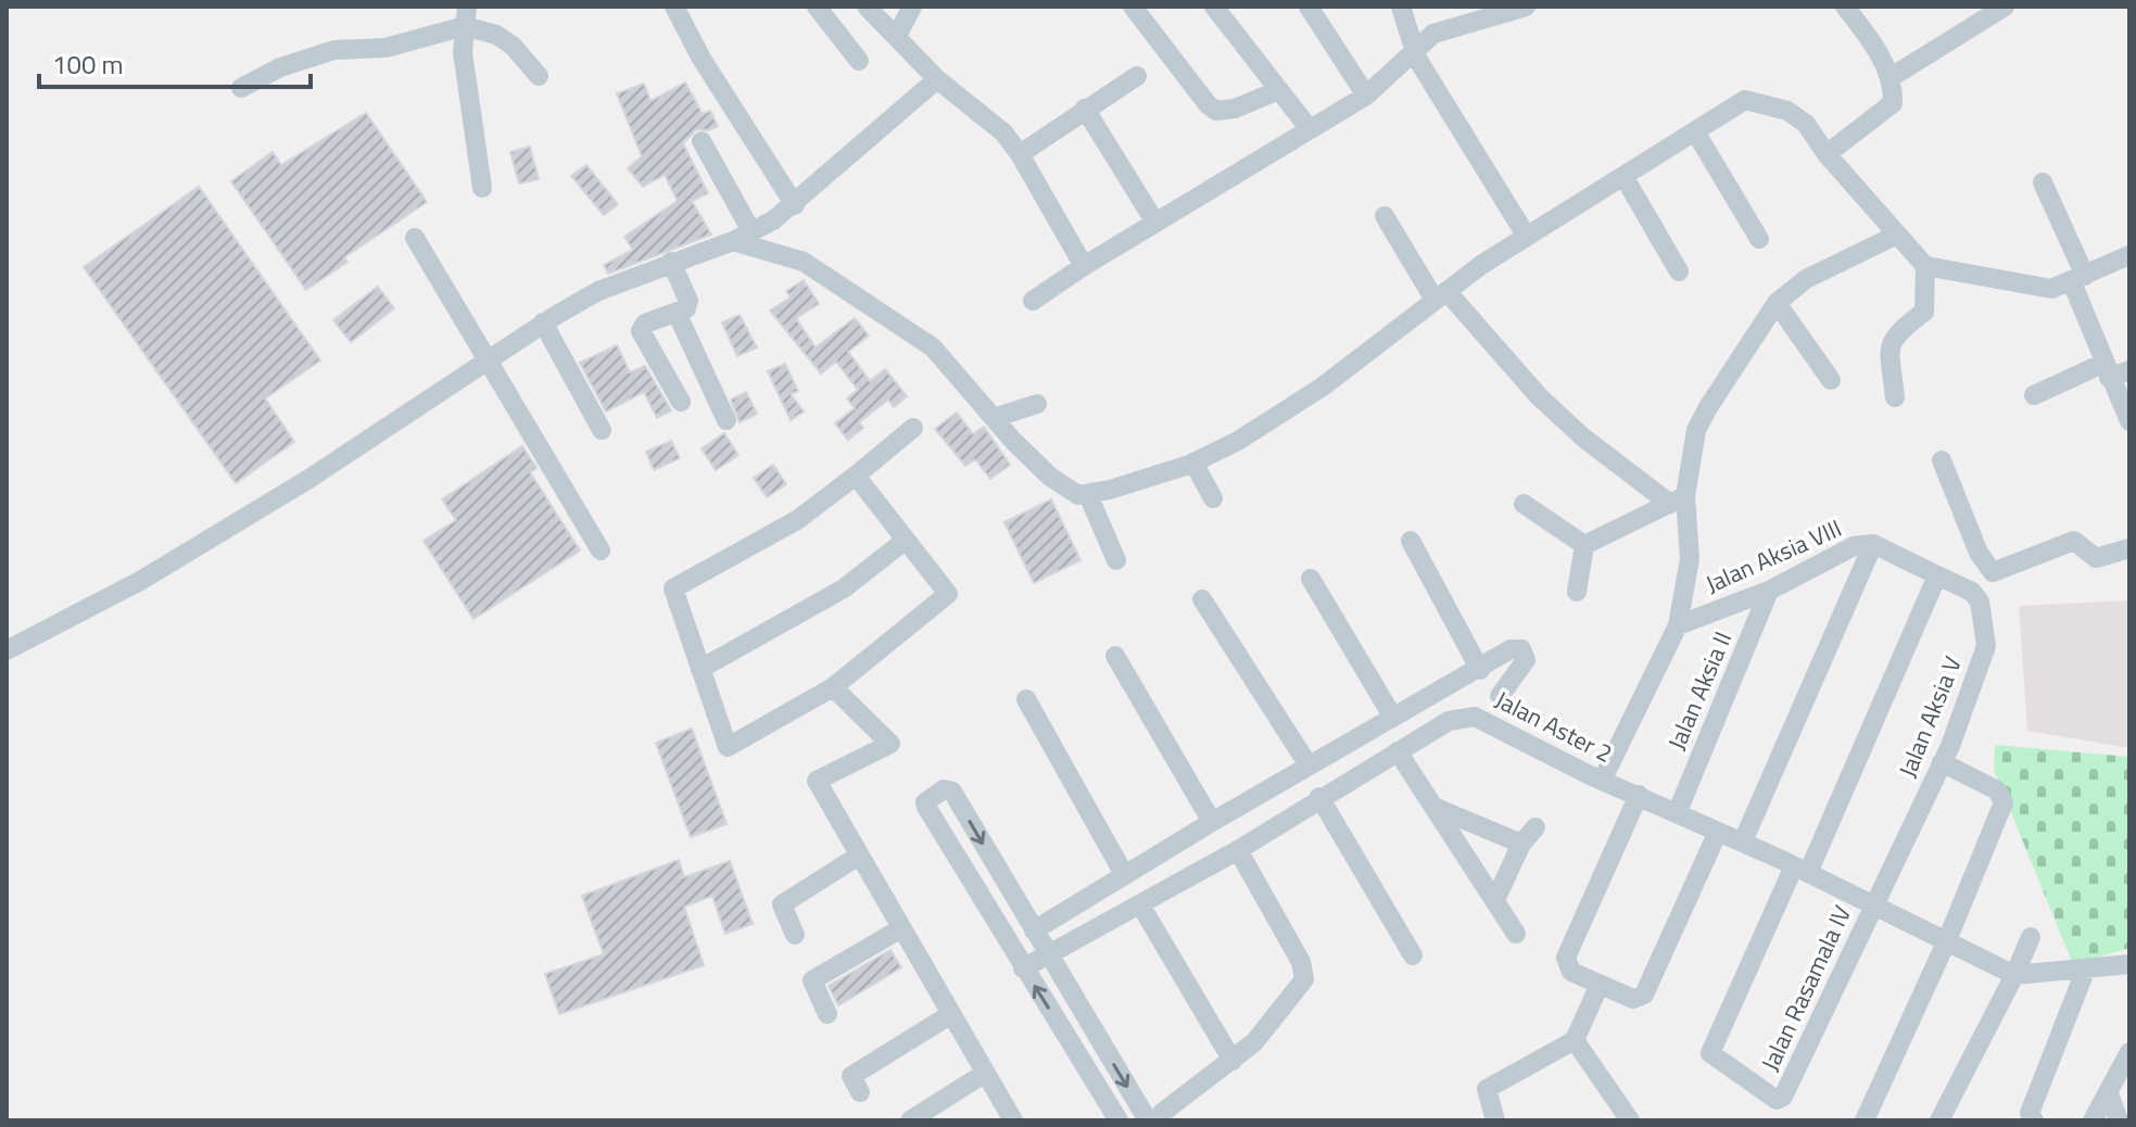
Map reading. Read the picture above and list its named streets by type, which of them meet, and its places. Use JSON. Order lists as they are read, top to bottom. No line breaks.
{"streets":{"street":["Jalan Aksia VIII","Jalan Aksia II","Jalan Aksia V","Jalan Aster 2","Jalan Rasamala IV"]},"crossings":[["Jalan Aksia VIII","Jalan Aksia II"],["Jalan Aksia VIII","Jalan Aksia V"],["Jalan Aksia II","Jalan Aster 2"],["Jalan Aksia V","Jalan Aster 2"],["Jalan Aksia V","Jalan Rasamala IV"],["Jalan Aster 2","Jalan Rasamala IV"]],"scale_bar":"100 m"}
